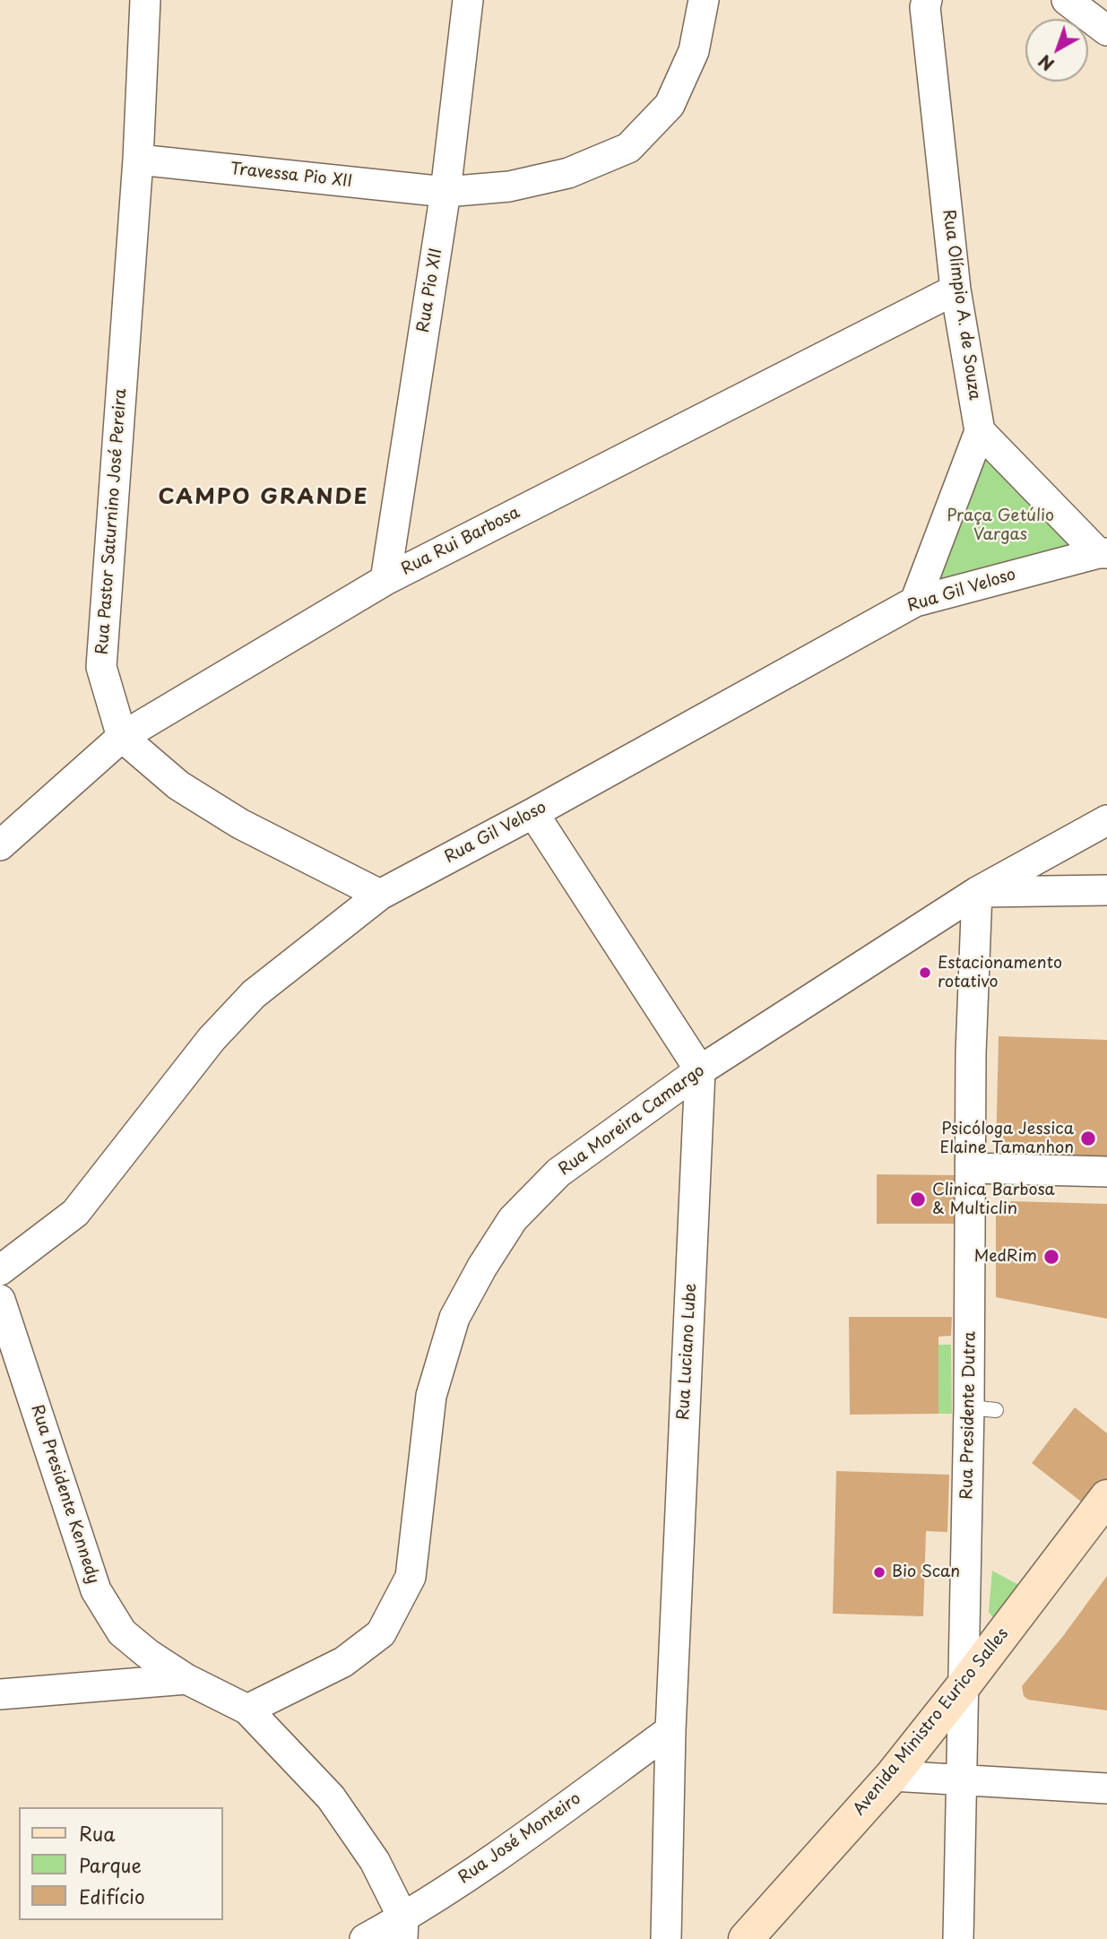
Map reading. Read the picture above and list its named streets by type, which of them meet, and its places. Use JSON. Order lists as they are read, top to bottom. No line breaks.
{"streets":{"main road":["Avenida Ministro Eurico Salles"],"street":["Travessa Pio XII","Rua Pio XII","Rua Olímpio A. de Souza","Rua Pastor Saturnino José Pereira","Rua Rui Barbosa","Rua Gil Veloso","Rua Moreira Camargo","Rua Luciano Lube","Rua Presidente Dutra","Rua Presidente Kennedy","Rua José Monteiro"]},"crossings":[["Travessa Pio XII","Rua Pio XII"],["Travessa Pio XII","Rua Pastor Saturnino José Pereira"],["Rua Pio XII","Rua Rui Barbosa"],["Rua Olímpio A. de Souza","Rua Rui Barbosa"],["Rua Pastor Saturnino José Pereira","Rua Rui Barbosa"],["Rua Moreira Camargo","Rua Luciano Lube"],["Rua Moreira Camargo","Rua Presidente Dutra"],["Rua Moreira Camargo","Rua Presidente Kennedy"],["Rua Luciano Lube","Rua José Monteiro"],["Rua Presidente Dutra","Avenida Ministro Eurico Salles"],["Rua Presidente Kennedy","Rua José Monteiro"]],"districts":["CAMPO GRANDE"],"parks":["Praça Getúlio Vargas"],"places":["Estacionamento rotativo","Psicóloga Jessica Elaine Tamanhon","Clinica Barbosa & Multiclin","MedRim","Bio Scan"],"legend":["Rua","Parque","Edifício"],"north":"bottom left"}
